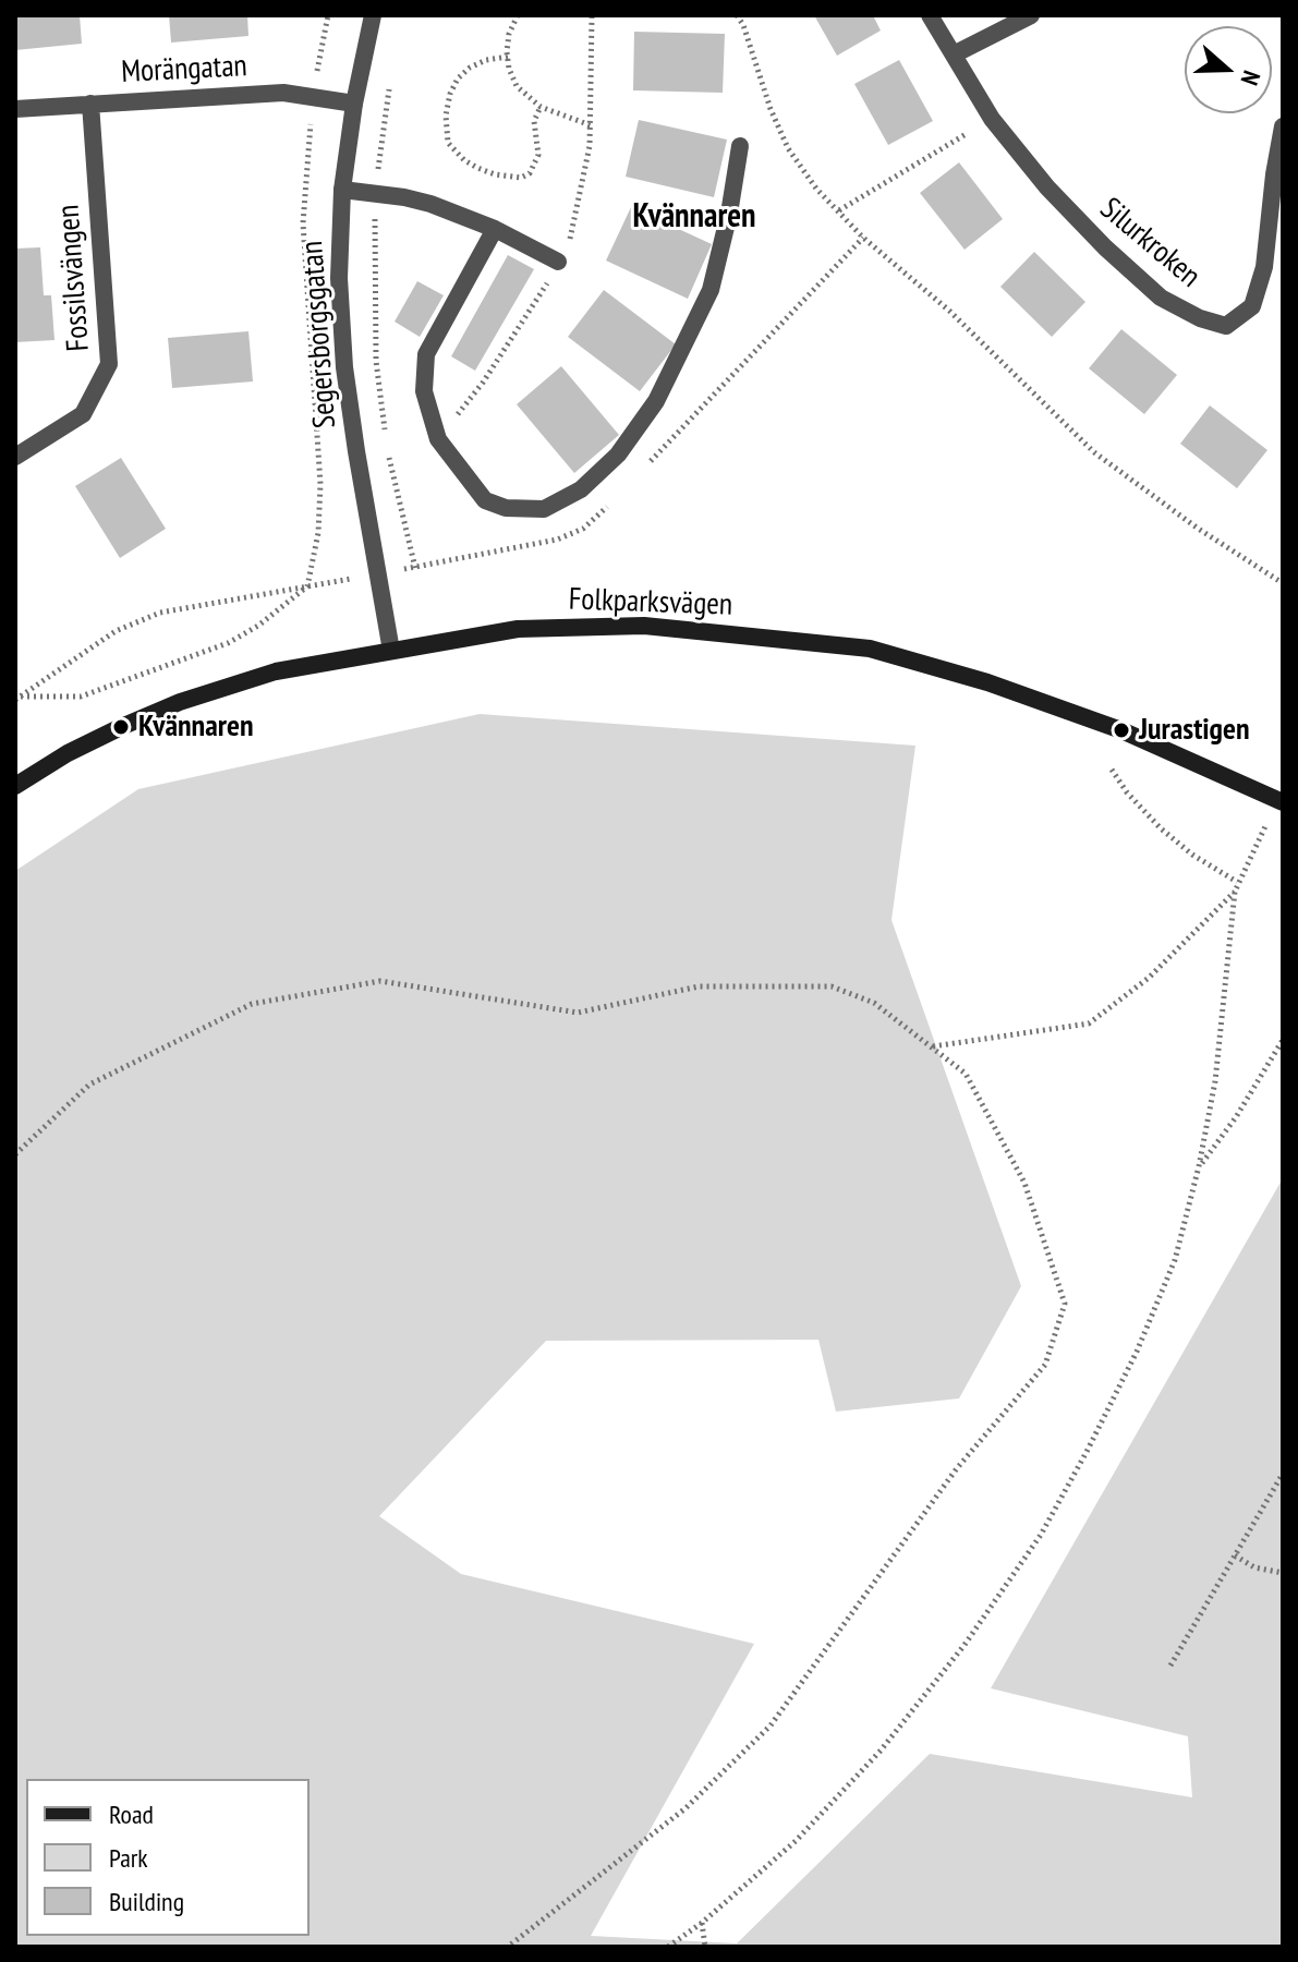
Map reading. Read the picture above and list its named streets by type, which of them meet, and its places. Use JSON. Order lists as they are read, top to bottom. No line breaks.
{"streets":{"main road":["Folkparksvägen"],"street":["Morängatan","Silurkroken","Fossilsvängen","Segersborgsgatan"]},"crossings":[["Morängatan","Fossilsvängen"],["Morängatan","Segersborgsgatan"],["Segersborgsgatan","Folkparksvägen"]],"districts":["Kvännaren"],"places":["Kvännaren","Jurastigen"],"legend":["Road","Park","Building"],"north":"right"}
